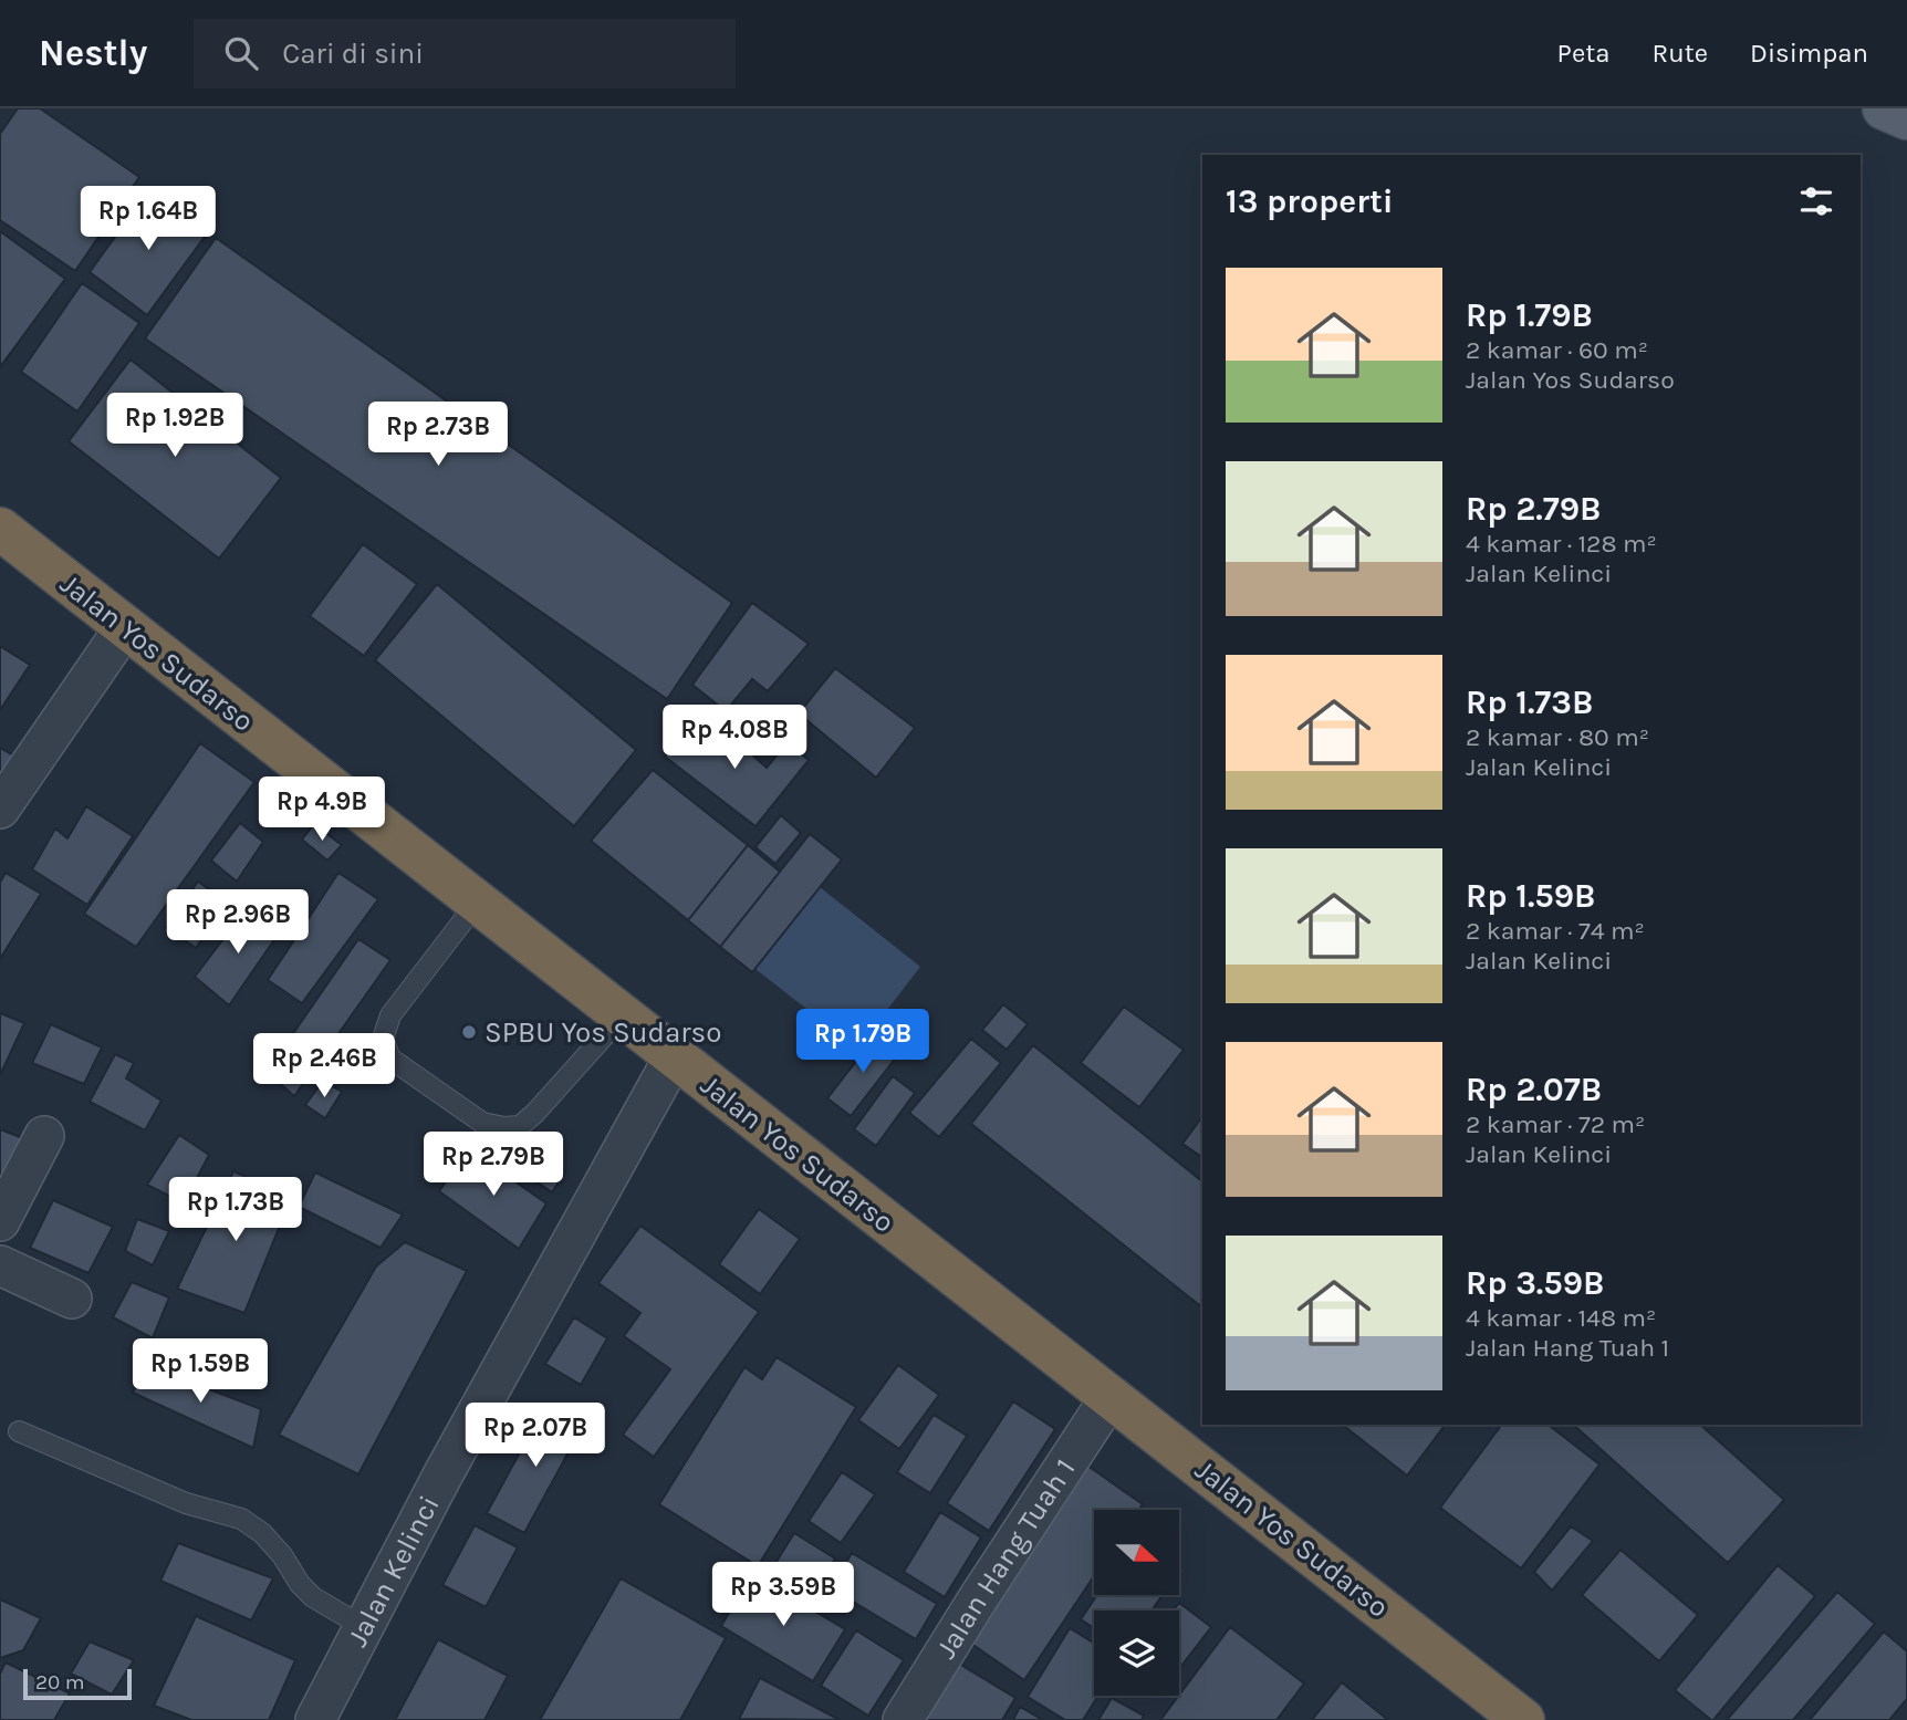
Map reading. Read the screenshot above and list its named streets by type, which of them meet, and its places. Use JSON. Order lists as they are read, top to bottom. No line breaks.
{"streets":{"highway":["Jalan Yos Sudarso"],"street":["Jalan Hang Tuah 1","Jalan Kelinci"]},"crossings":[["Jalan Yos Sudarso","Jalan Hang Tuah 1"],["Jalan Yos Sudarso","Jalan Kelinci"]],"places":["SPBU Yos Sudarso"],"scale_bar":"20 m","north":"right","page":{"header":"Nestly","search":"Cari di sini","nav":["Peta","Rute","Disimpan"],"heading":"13 properti","price":["Rp 1.64B","Rp 1.92B","Rp 2.73B","Rp 4.08B","Rp 4.9B","Rp 2.96B","Rp 1.79B","Rp 2.46B","Rp 2.79B","Rp 1.73B","Rp 1.59B","Rp 2.07B","Rp 3.59B"],"list":[{"name":"Rp 1.79B","note":"2 kamar · 60 m² · Jalan Yos Sudarso"},{"name":"Rp 2.79B","note":"4 kamar · 128 m² · Jalan Kelinci"},{"name":"Rp 1.73B","note":"2 kamar · 80 m² · Jalan Kelinci"},{"name":"Rp 1.59B","note":"2 kamar · 74 m² · Jalan Kelinci"},{"name":"Rp 2.07B","note":"2 kamar · 72 m² · Jalan Kelinci"},{"name":"Rp 3.59B","note":"4 kamar · 148 m² · Jalan Hang Tuah 1"}],"scale":"20 m"}}
